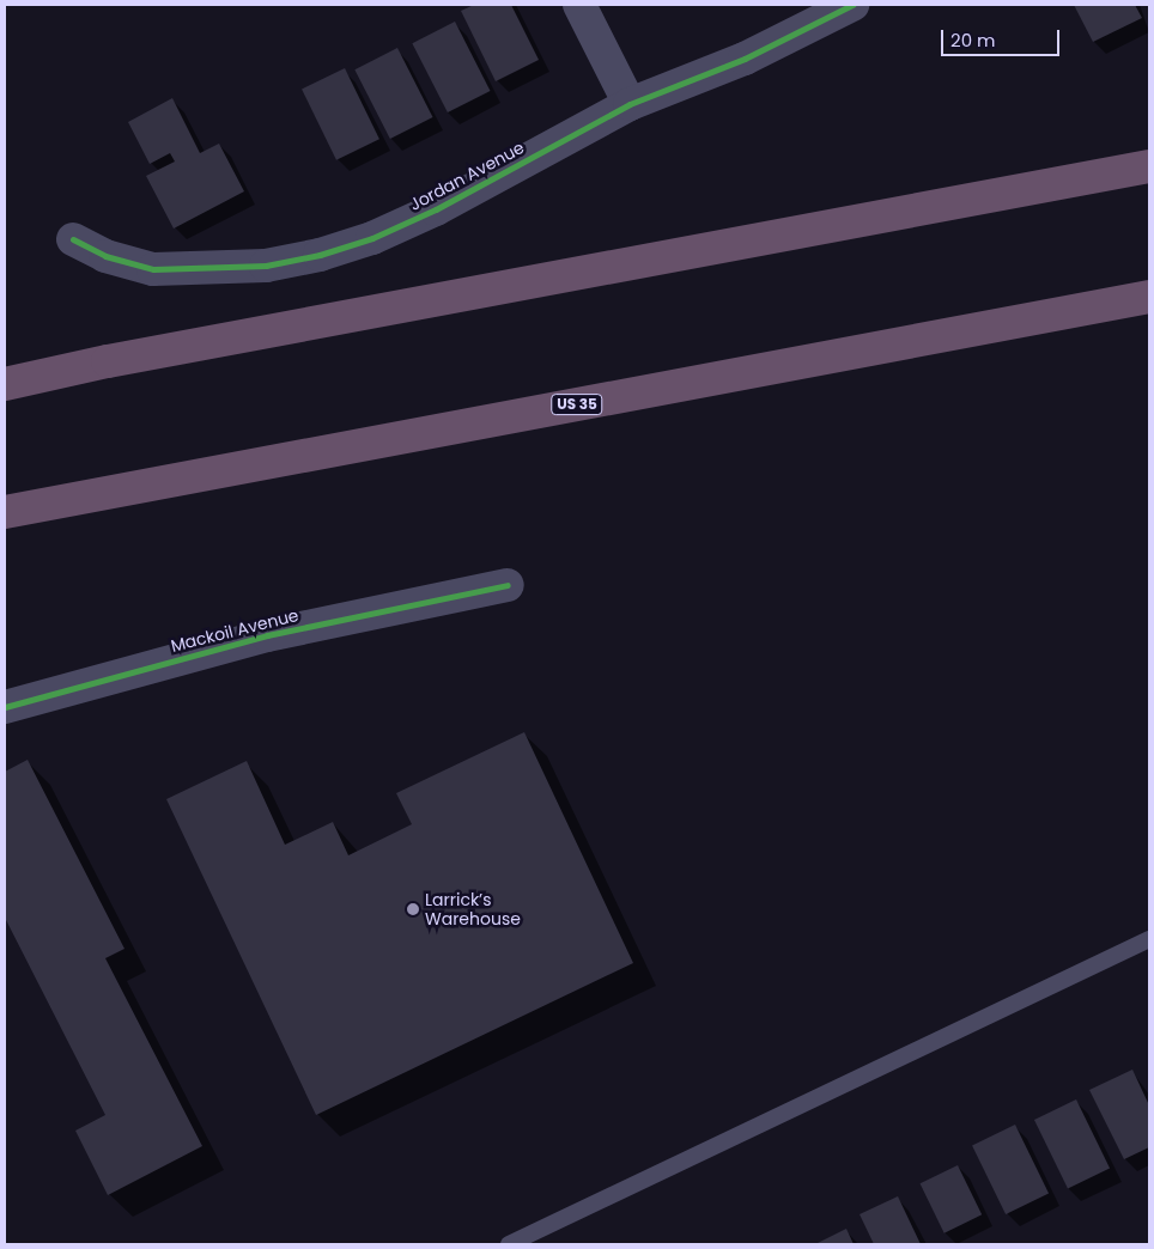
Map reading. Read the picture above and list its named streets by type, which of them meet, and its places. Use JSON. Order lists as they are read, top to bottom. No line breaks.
{"streets":{"highway":["US 35"],"street":["Jordan Avenue","Mackoil Avenue"]},"places":["Larrick’s Warehouse"],"scale_bar":"20 m"}
